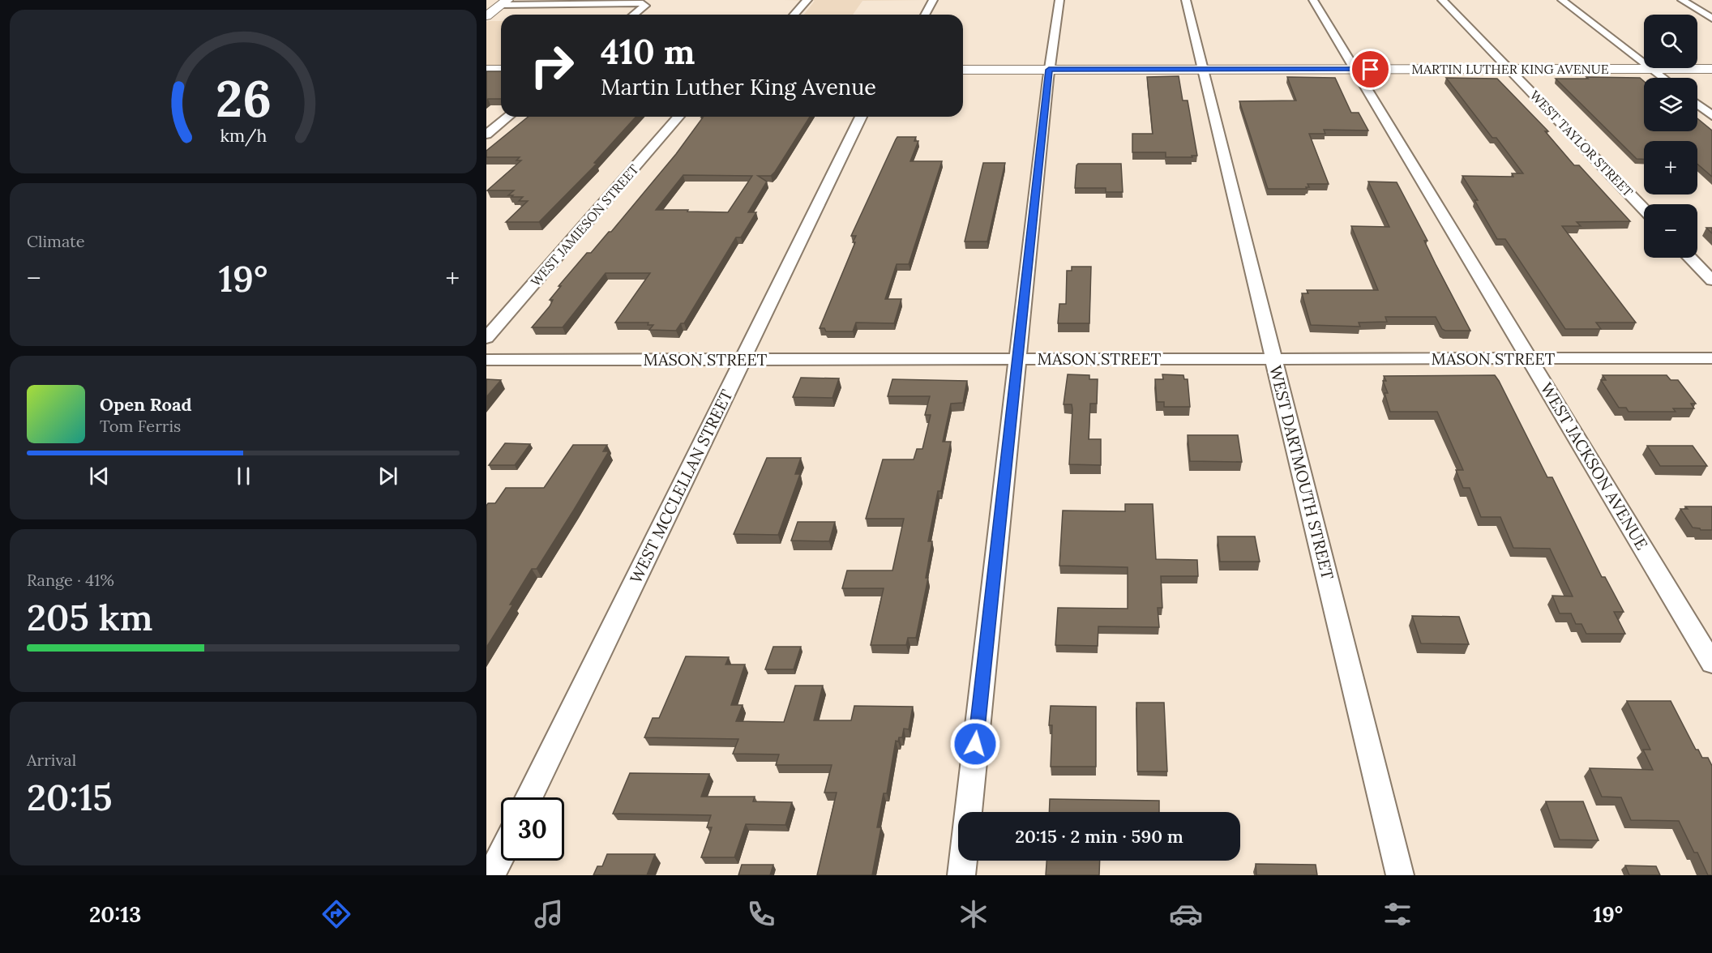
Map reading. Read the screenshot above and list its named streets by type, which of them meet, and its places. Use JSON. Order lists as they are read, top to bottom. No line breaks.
{"streets":{"street":["MARTIN LUTHER KING AVENUE","WEST TAYLOR STREET","WEST JAMIESON STREET","MASON STREET","WEST JACKSON AVENUE","WEST DARTMOUTH STREET","WEST MCCLELLAN STREET"]},"crossings":[["MARTIN LUTHER KING AVENUE","WEST TAYLOR STREET"],["MARTIN LUTHER KING AVENUE","WEST JACKSON AVENUE"],["MARTIN LUTHER KING AVENUE","WEST DARTMOUTH STREET"],["MASON STREET","WEST JACKSON AVENUE"],["MASON STREET","WEST DARTMOUTH STREET"],["MASON STREET","WEST MCCLELLAN STREET"]],"page":{"map_buttons":["+","−"],"turn":["410 m","Martin Luther King Avenue"],"tile":["Climate",["Range · 41%","205 km"],["Arrival","20:15"]],"heat":["−","19°","+"],"song":["Open Road","Tom Ferris"],"limit":"30","trip":"20:15 · 2 min · 590 m","tabs":["20:13","19°"],"gauge":["26","km/h"]}}
